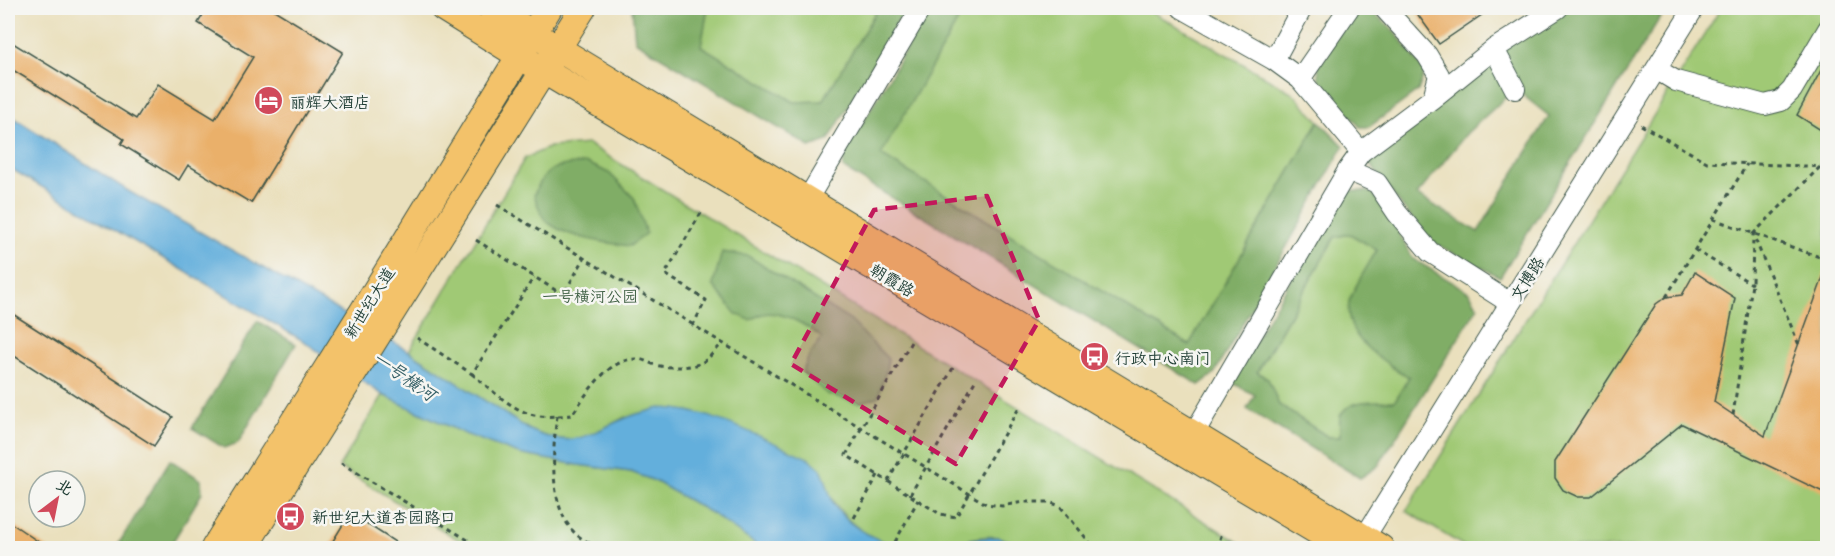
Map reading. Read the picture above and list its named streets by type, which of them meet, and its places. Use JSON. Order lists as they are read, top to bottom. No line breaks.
{"streets":{"main road":["朝霞路","新世纪大道"],"street":["文博路"]},"crossings":[["文博路","朝霞路"],["朝霞路","新世纪大道"]],"water":["一号横河"],"parks":["一号横河公园"],"places":{"hotel":["丽辉大酒店"],"bus stop":["行政中心南门","新世纪大道杏园路口"]},"north":"top right"}
